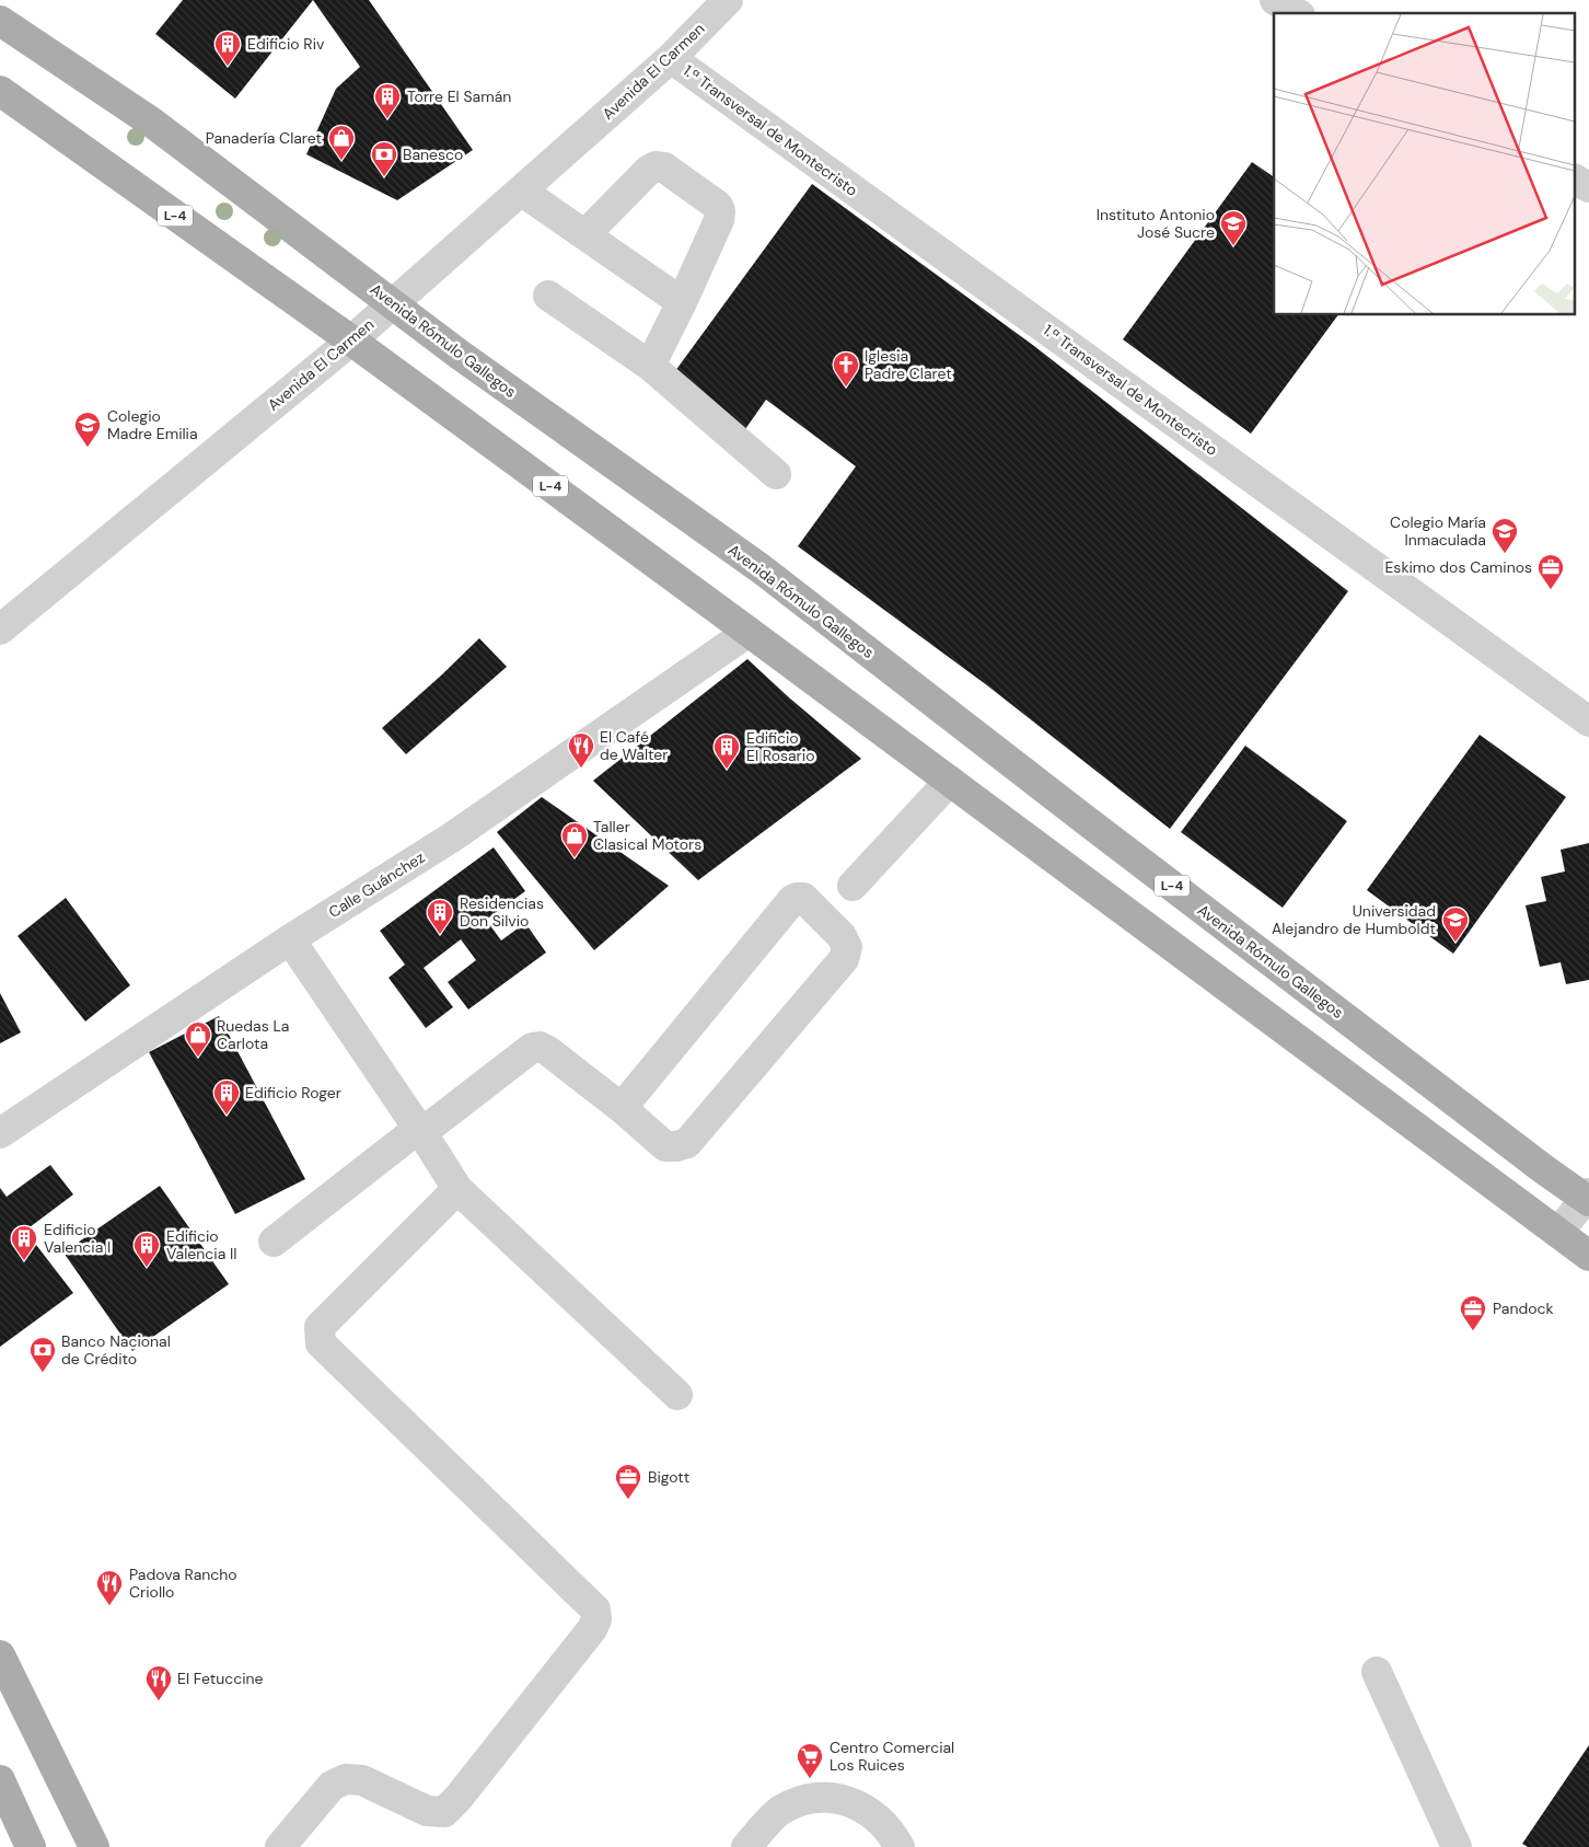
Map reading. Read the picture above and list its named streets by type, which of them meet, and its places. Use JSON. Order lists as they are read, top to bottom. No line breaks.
{"streets":{"main road":["L-4","Avenida Rómulo Gallegos"],"street":["Avenida El Carmen","1.ª Transversal de Montecristo","Calle Guánchez"]},"crossings":[["Avenida El Carmen","1.ª Transversal de Montecristo"],["Avenida El Carmen","L-4"],["Avenida El Carmen","Avenida Rómulo Gallegos"],["L-4","Calle Guánchez"]],"places":{"building":["Edificio Riv","Torre El Samán","Edificio El Rosario","Residencias Don Silvio","Edificio Roger","Edificio Valencia I","Edificio Valencia II"],"shop":["Panadería Claret","Taller Clasical Motors","Ruedas La Carlota"],"bank":["Banesco","Banco Nacional de Crédito"],"school or university":["Instituto Antonio José Sucre","Colegio Madre Emilia","Colegio María Inmaculada","Universidad Alejandro de Humboldt"],"church":["Iglesia Padre Claret"],"office":["Eskimo dos Caminos","Pandock","Bigott"],"restaurant":["El Café de Walter","Padova Rancho Criollo","El Fetuccine"],"supermarket":["Centro Comercial Los Ruices"]}}
